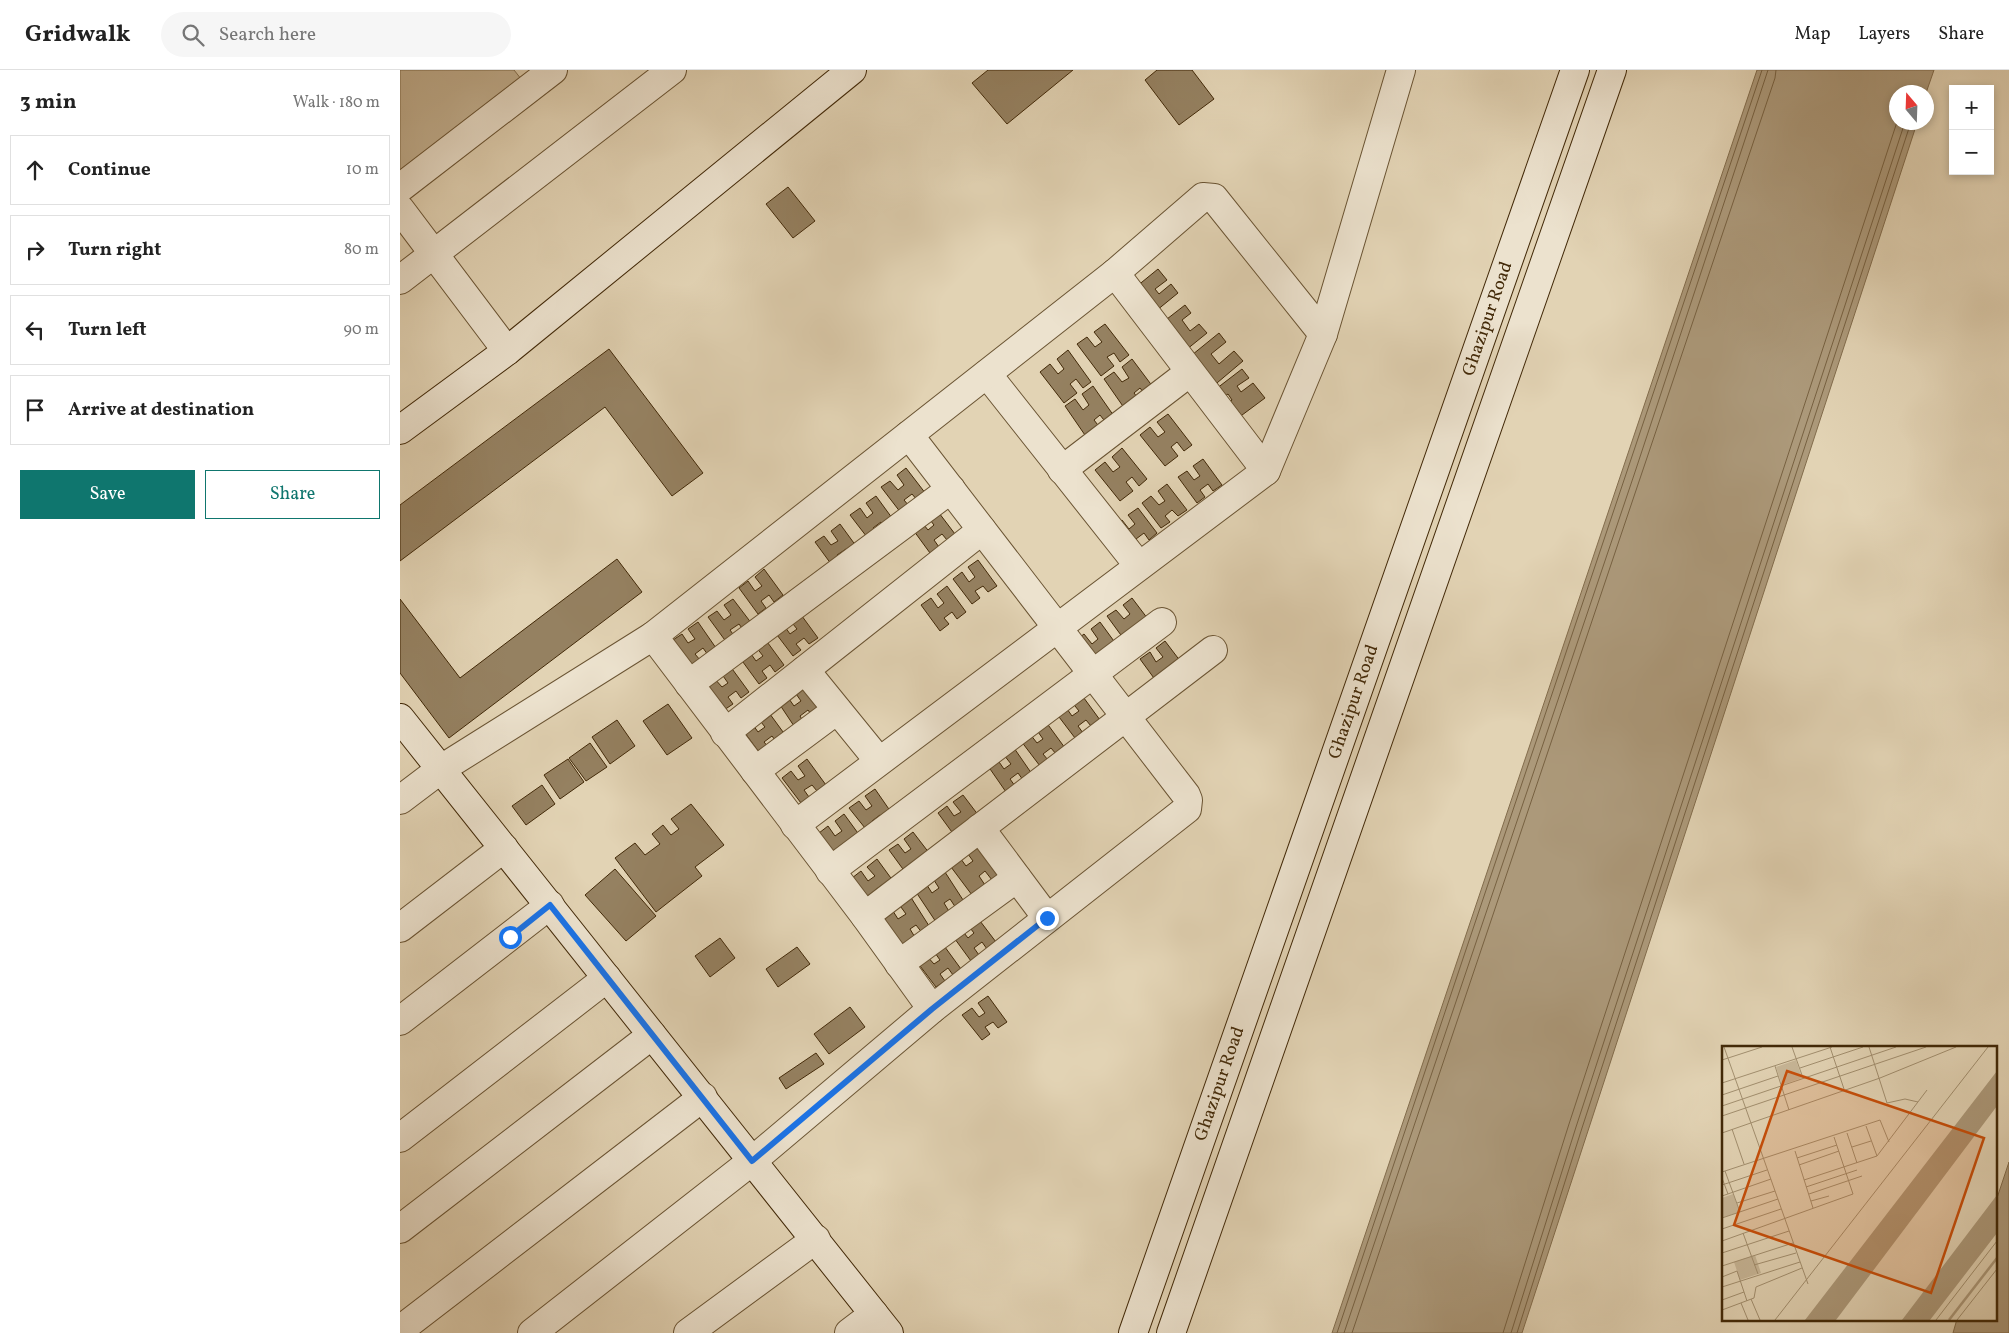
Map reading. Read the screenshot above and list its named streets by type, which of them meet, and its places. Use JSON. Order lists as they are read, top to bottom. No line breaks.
{"streets":{"street":["Ghazipur Road"]},"north":"top","page":{"header":"Gridwalk","search":"Search here","nav":["Map","Layers","Share"],"heading":["3 min","Walk · 180 m"],"map_buttons":["+","−"],"list":[["Continue","10 m"],["Turn right","80 m"],["Turn left","90 m"],"Arrive at destination"],"buttons":["Save","Share"]}}
